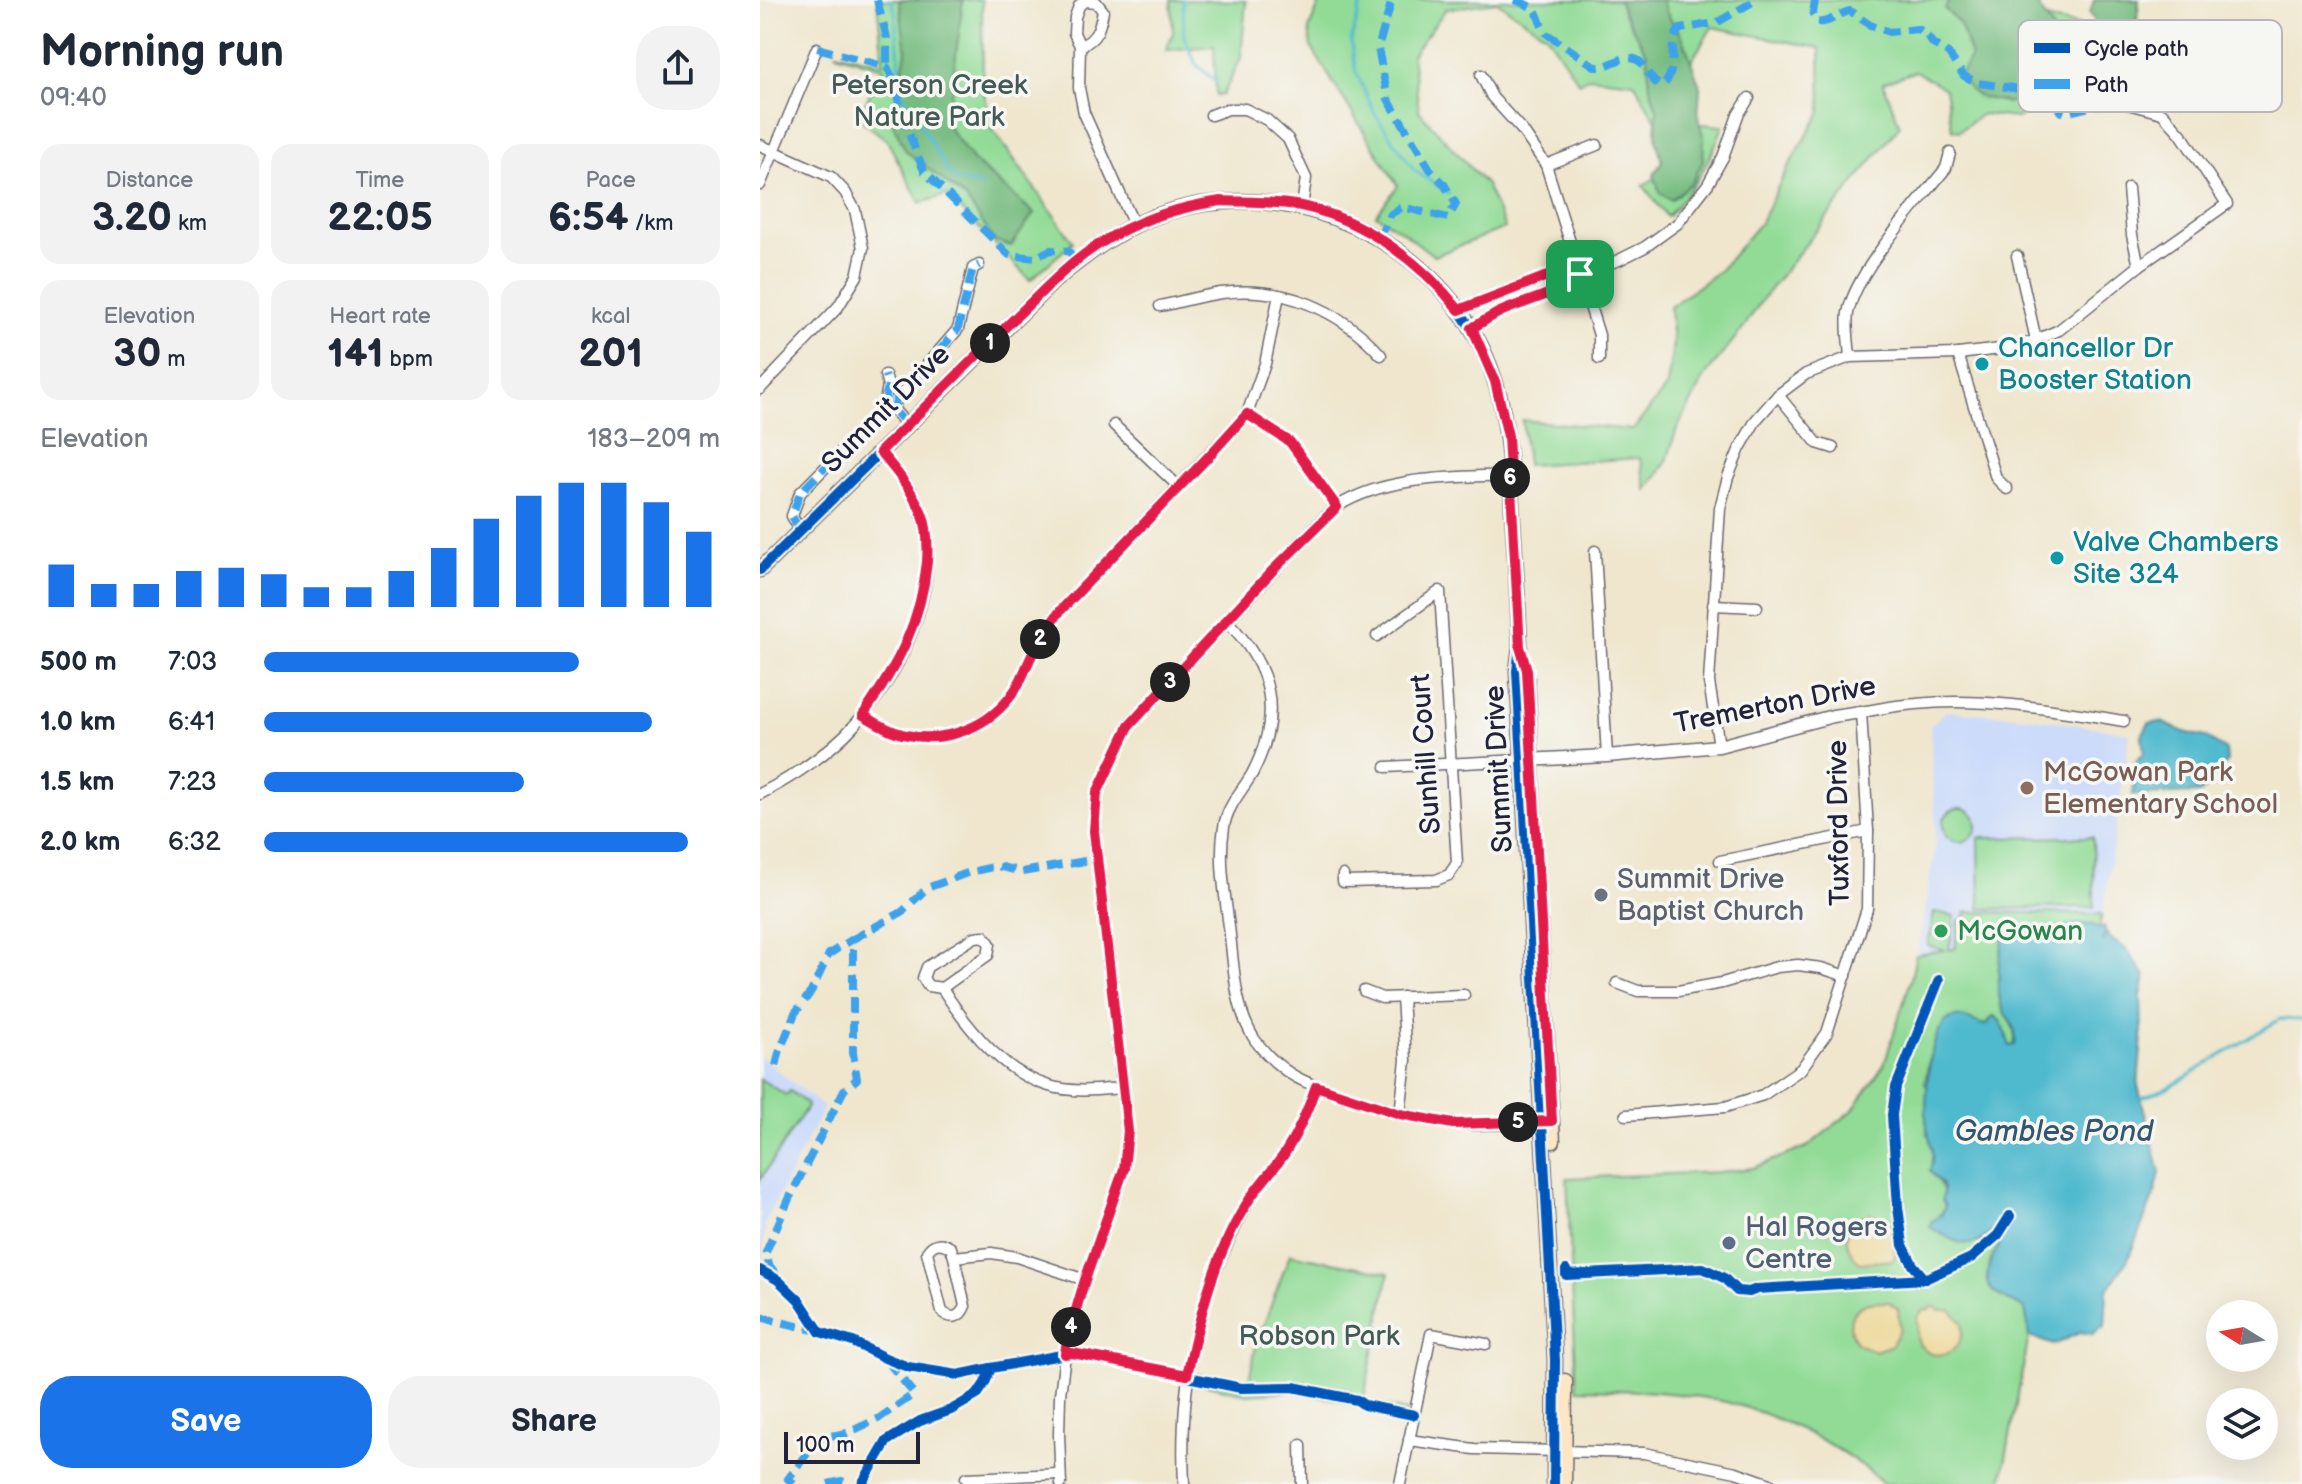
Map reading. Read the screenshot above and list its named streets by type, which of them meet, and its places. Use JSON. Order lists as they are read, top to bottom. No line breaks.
{"streets":{"main road":["Summit Drive"],"street":["Tremerton Drive","Sunhill Court","Tuxford Drive"]},"crossings":[["Summit Drive","Tremerton Drive"],["Tremerton Drive","Sunhill Court"],["Tremerton Drive","Tuxford Drive"]],"water":["Gambles Pond"],"parks":["Peterson Creek Nature Park","Robson Park"],"places":["Chancellor Dr Booster Station","Valve Chambers Site 324","McGowan Park Elementary School","Summit Drive Baptist Church","McGowan","Hal Rogers Centre"],"legend":["Cycle path","Path"],"scale_bar":"100 m","north":"left","page":{"heading":["Morning run","09:40"],"stats":[["Distance","3.20 km"],["Time","22:05"],["Pace","6:54 /km"],["Elevation","30 m"],["Heart rate","141 bpm"],["kcal","201"]],"pins":["1","6","2","3","5","4"],"chart":["Elevation","183–209 m"],"list":[{"name":"500 m","note":"7:03"},{"name":"1.0 km","note":"6:41"},{"name":"1.5 km","note":"7:23"},{"name":"2.0 km","note":"6:32"}],"buttons":["Save","Share"],"scale":"100 m"}}
